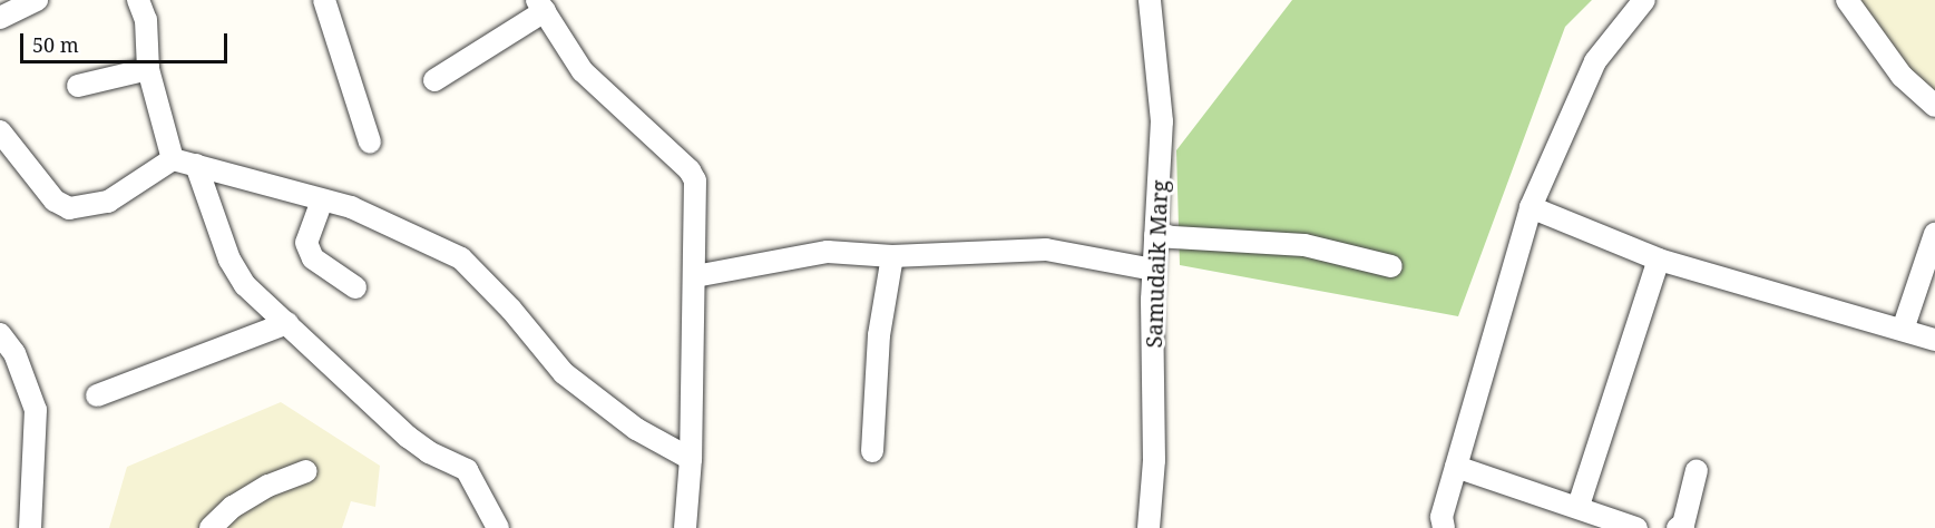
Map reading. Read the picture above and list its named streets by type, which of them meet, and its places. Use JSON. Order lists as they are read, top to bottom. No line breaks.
{"streets":{"street":["Samudaik Marg"]},"scale_bar":"50 m"}
